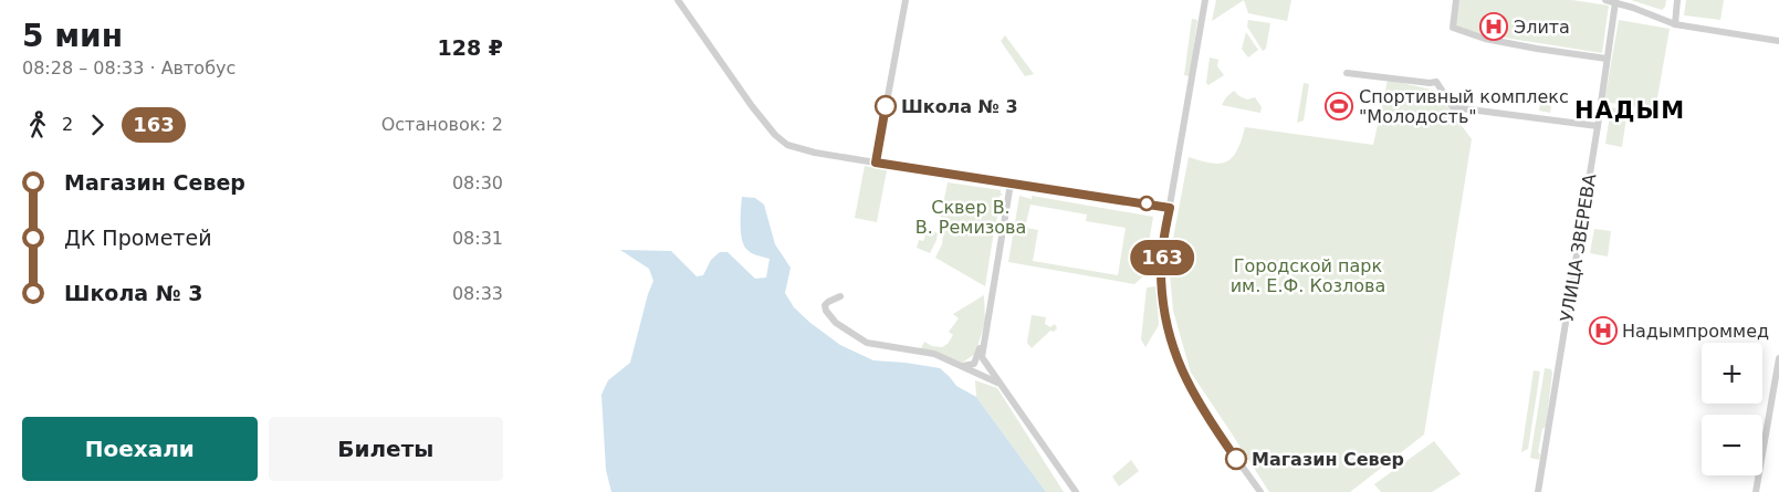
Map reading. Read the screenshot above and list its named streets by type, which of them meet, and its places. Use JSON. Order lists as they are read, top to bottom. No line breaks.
{"streets":{"street":["УЛИЦА ЗВЕРЕВА"]},"districts":["НАДЫМ"],"parks":["Сквер В. В. Ремизова","Городской парк им. Е.Ф. Козлова"],"places":{"hospital":["Элита","Надымпроммед"],"other":["Школа № 3","Магазин Север"],"sports":["Спортивный комплекс \"Молодость\""]},"lines":["bus line 163"],"page":{"heading":["5 мин","08:28 – 08:33 · Автобус","128 ₽"],"on_map":"163","legs":["2","163","Остановок: 2"],"list":[{"name":"Магазин Север","value":"08:30"},{"name":"ДК Прометей","value":"08:31"},{"name":"Школа № 3","value":"08:33"}],"map_buttons":["+","−"],"buttons":["Поехали","Билеты"]}}
